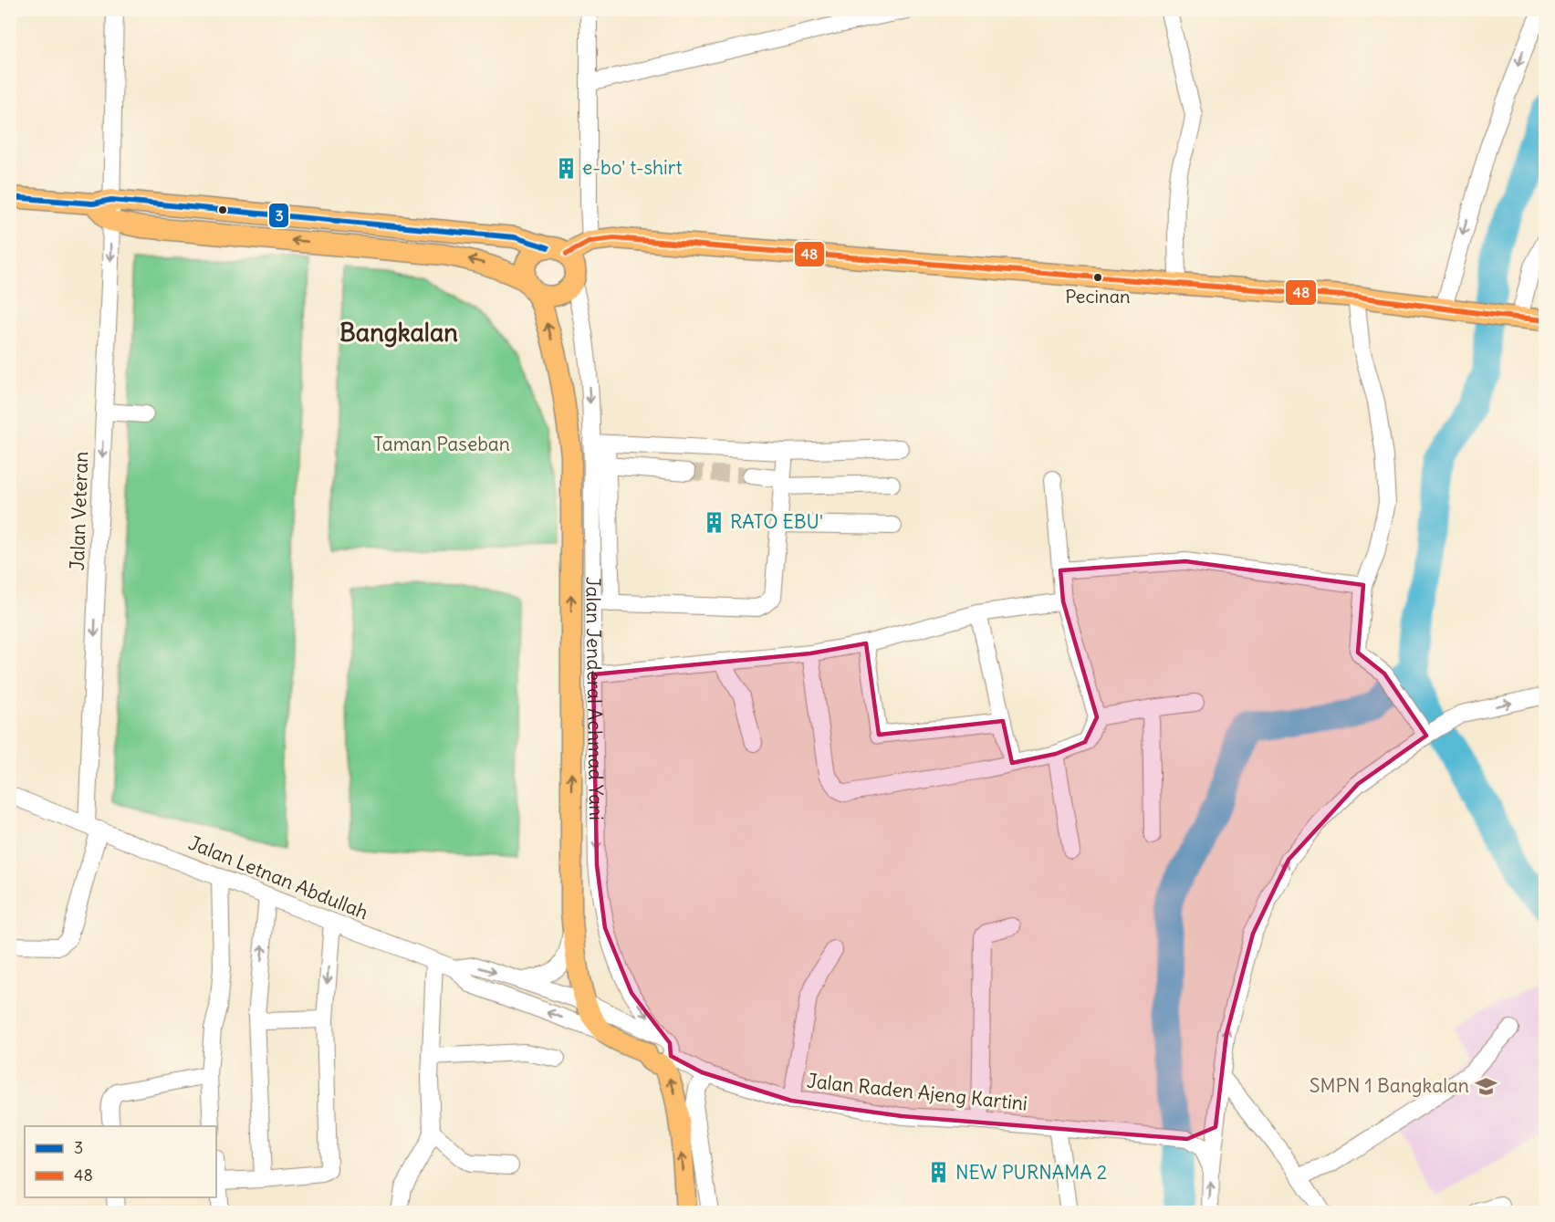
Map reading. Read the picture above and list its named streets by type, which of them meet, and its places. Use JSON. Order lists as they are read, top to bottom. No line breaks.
{"streets":{"main road":["Jalan Jenderal Achmad Yani"],"street":["Jalan Veteran","Jalan Letnan Abdullah","Jalan Raden Ajeng Kartini"]},"crossings":[["Jalan Veteran","Jalan Letnan Abdullah"],["Jalan Jenderal Achmad Yani","Jalan Letnan Abdullah"],["Jalan Jenderal Achmad Yani","Jalan Raden Ajeng Kartini"]],"one_way":["Jalan Veteran"],"districts":["Bangkalan"],"parks":["Taman Paseban"],"places":{"building":["e-bo' t-shirt","RATO EBU'","NEW PURNAMA 2"],"other":["Pecinan"],"school or university":["SMPN 1 Bangkalan"]},"lines":["transit line 3","transit line 48"],"legend":["3","48"]}
